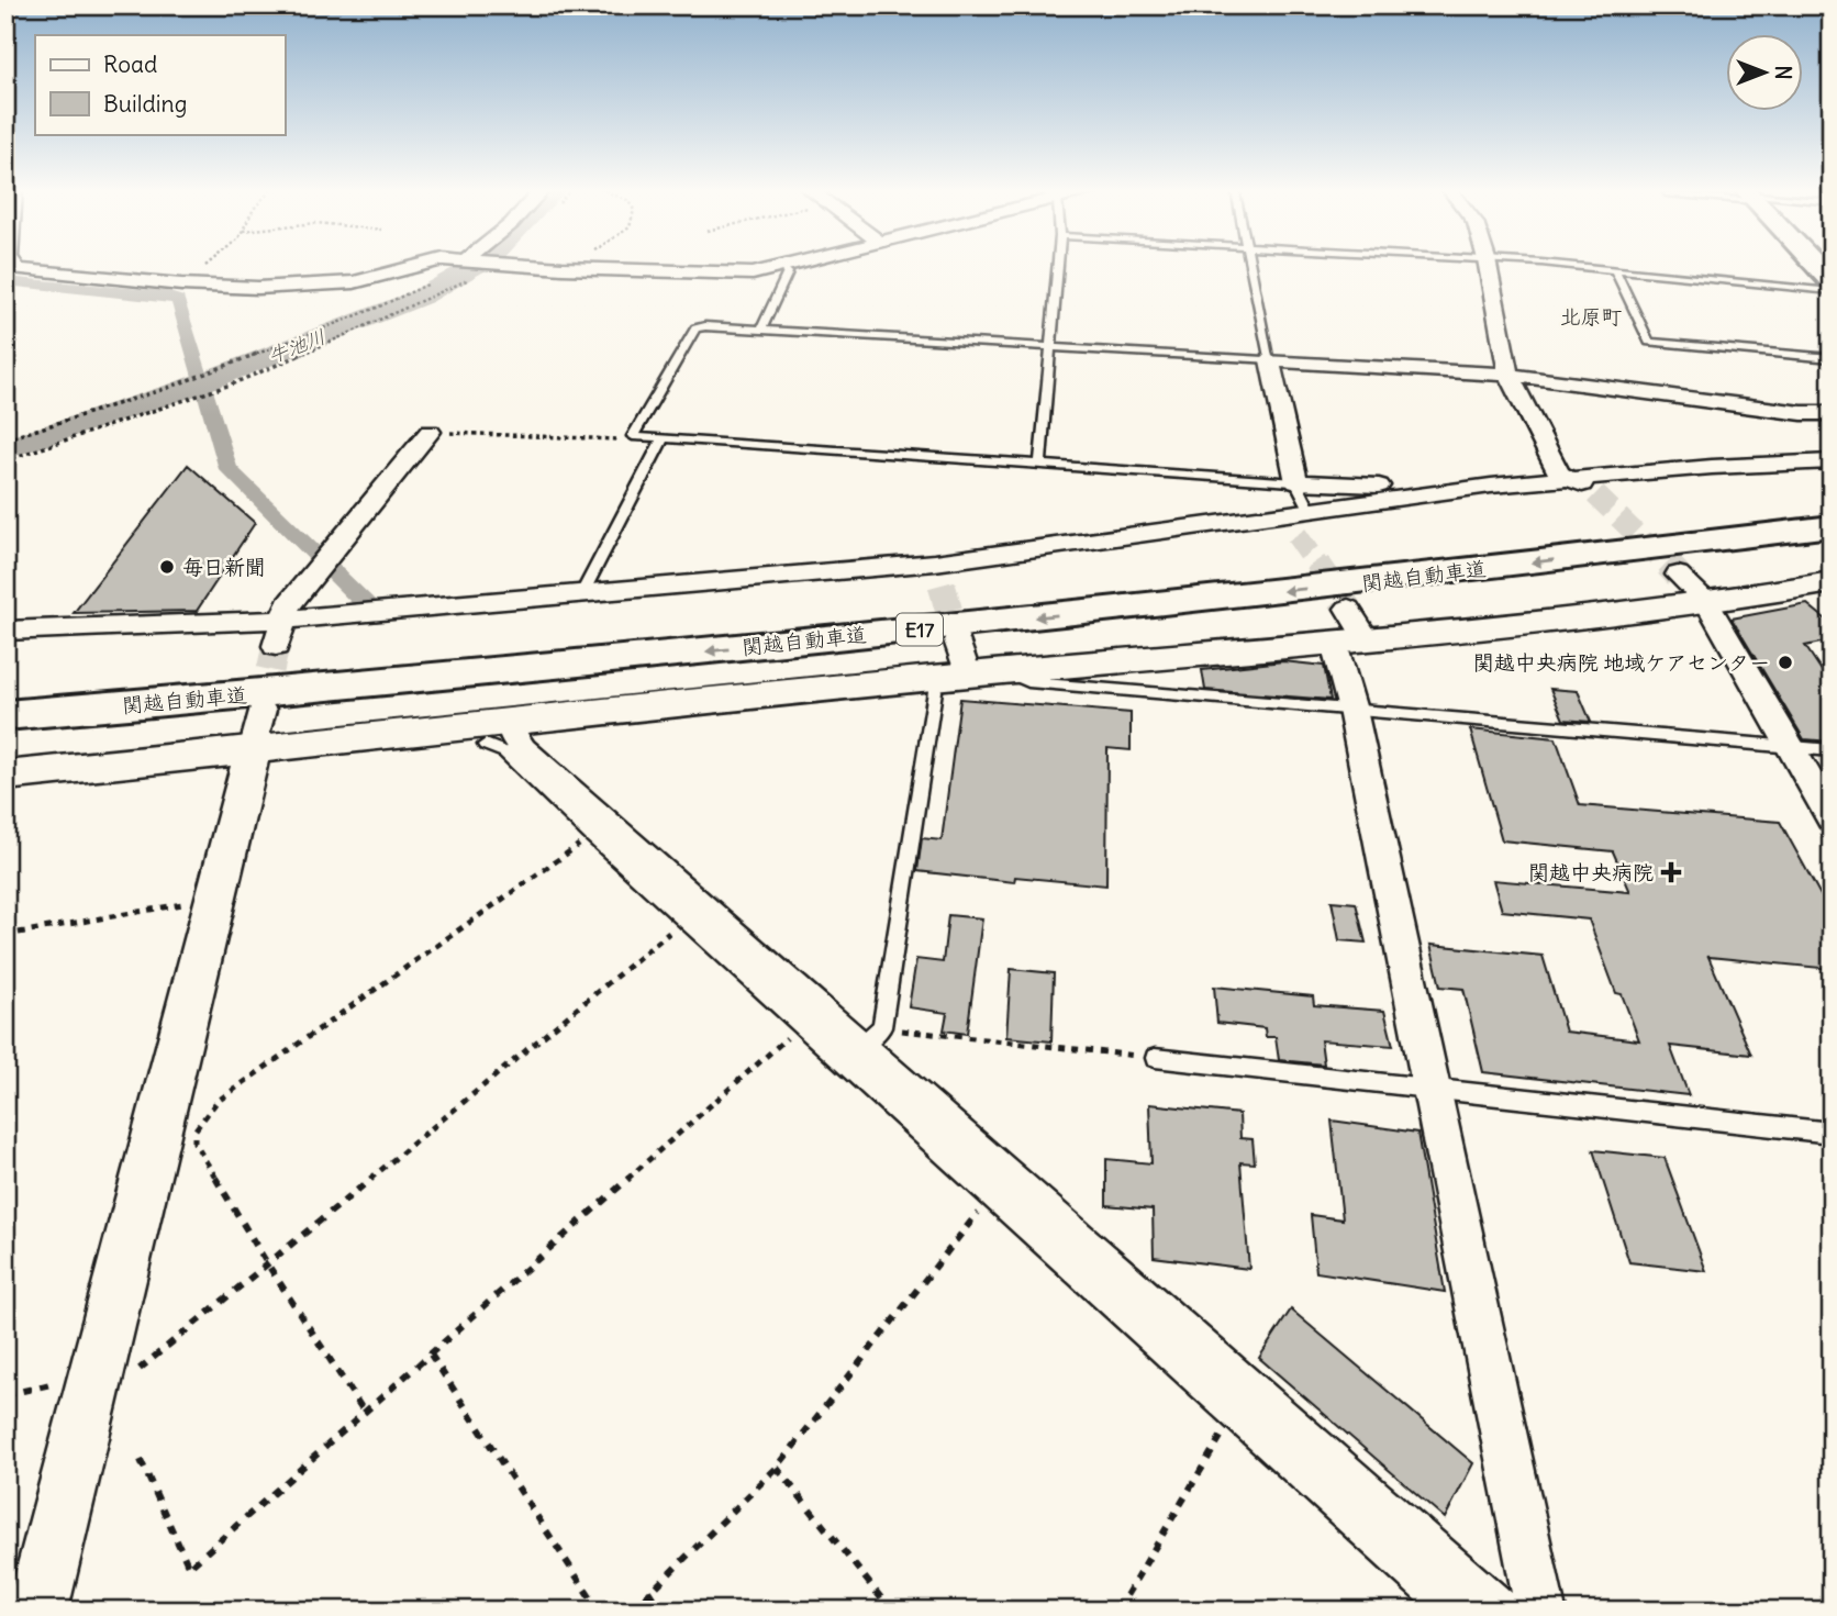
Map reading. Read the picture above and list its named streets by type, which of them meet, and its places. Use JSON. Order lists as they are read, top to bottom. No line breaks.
{"streets":{"main road":["関越自動車道","E17"]},"districts":["北原町"],"water":["牛池川"],"places":{"other":["毎日新聞","関越中央病院 地域ケアセンター"],"health":["関越中央病院"]},"legend":["Road","Building"],"north":"right"}
